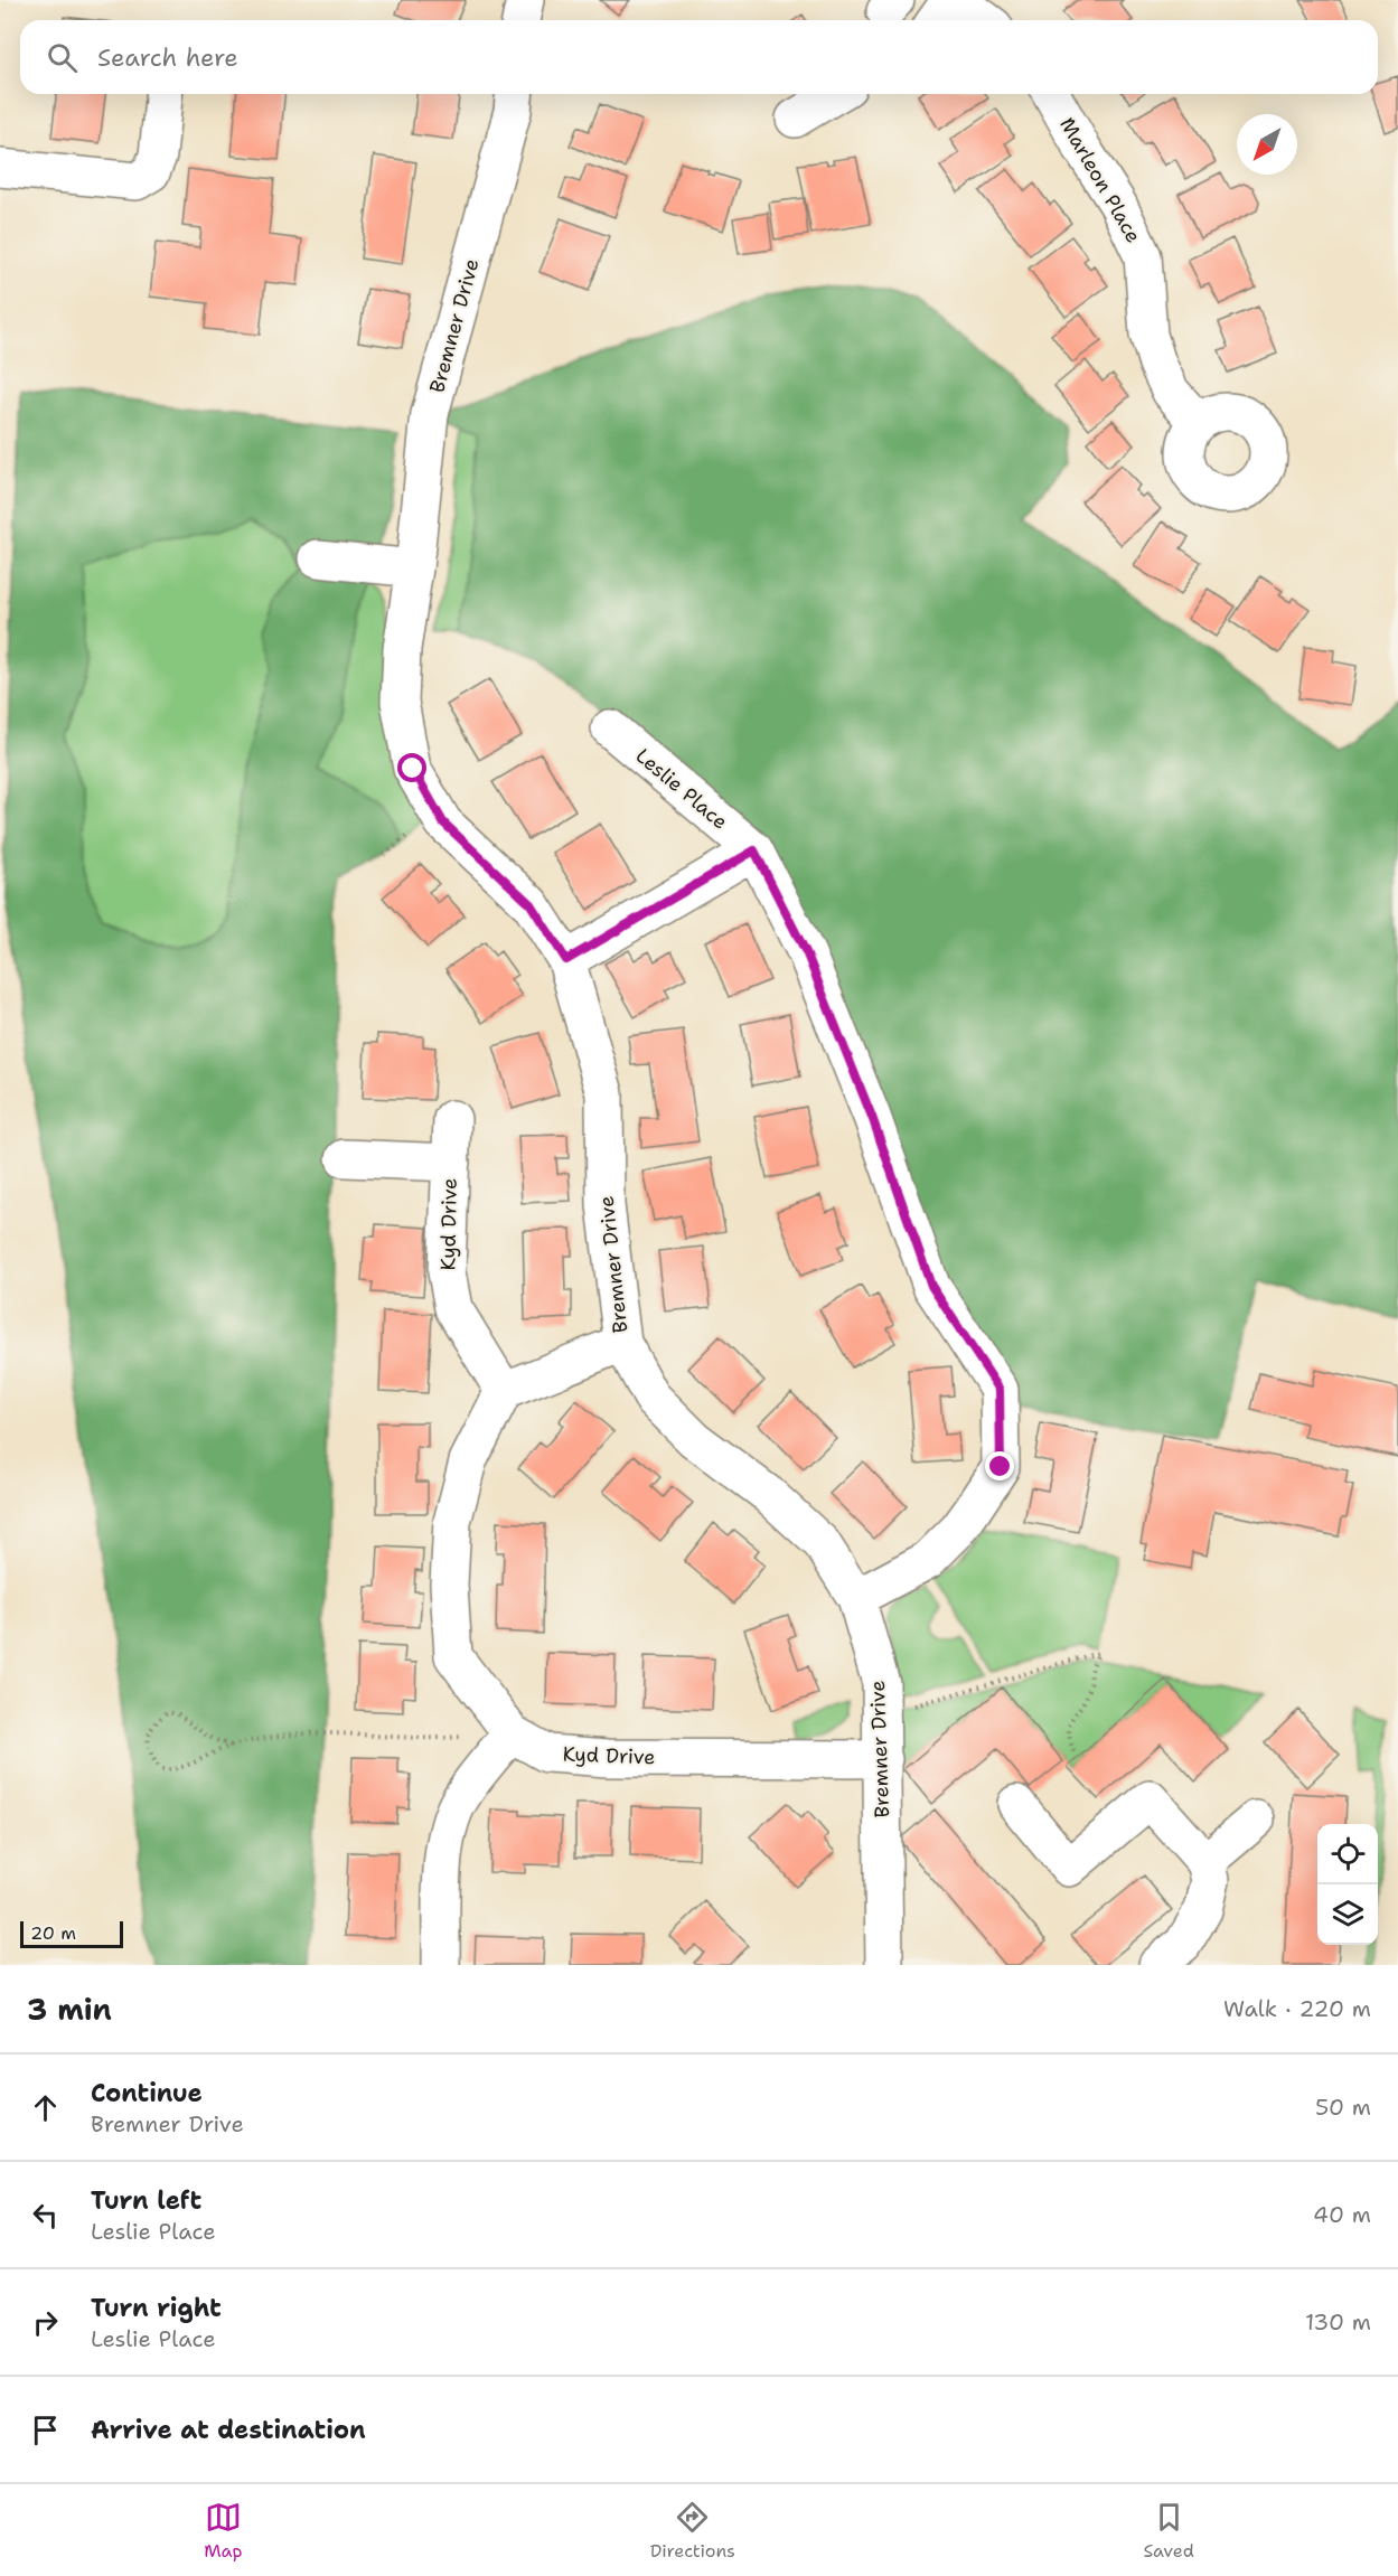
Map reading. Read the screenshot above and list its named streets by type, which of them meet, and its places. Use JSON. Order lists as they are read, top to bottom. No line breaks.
{"streets":{"street":["Marleon Place","Bremner Drive","Leslie Place","Kyd Drive"]},"crossings":[["Bremner Drive","Leslie Place"],["Bremner Drive","Kyd Drive"]],"scale_bar":"20 m","north":"bottom left","page":{"search":"Search here","scale":"20 m","heading":["3 min","Walk · 220 m"],"list":[["Continue","Bremner Drive","50 m"],["Turn left","Leslie Place","40 m"],["Turn right","Leslie Place","130 m"],"Arrive at destination"],"nav":["Map","Directions","Saved"]}}
